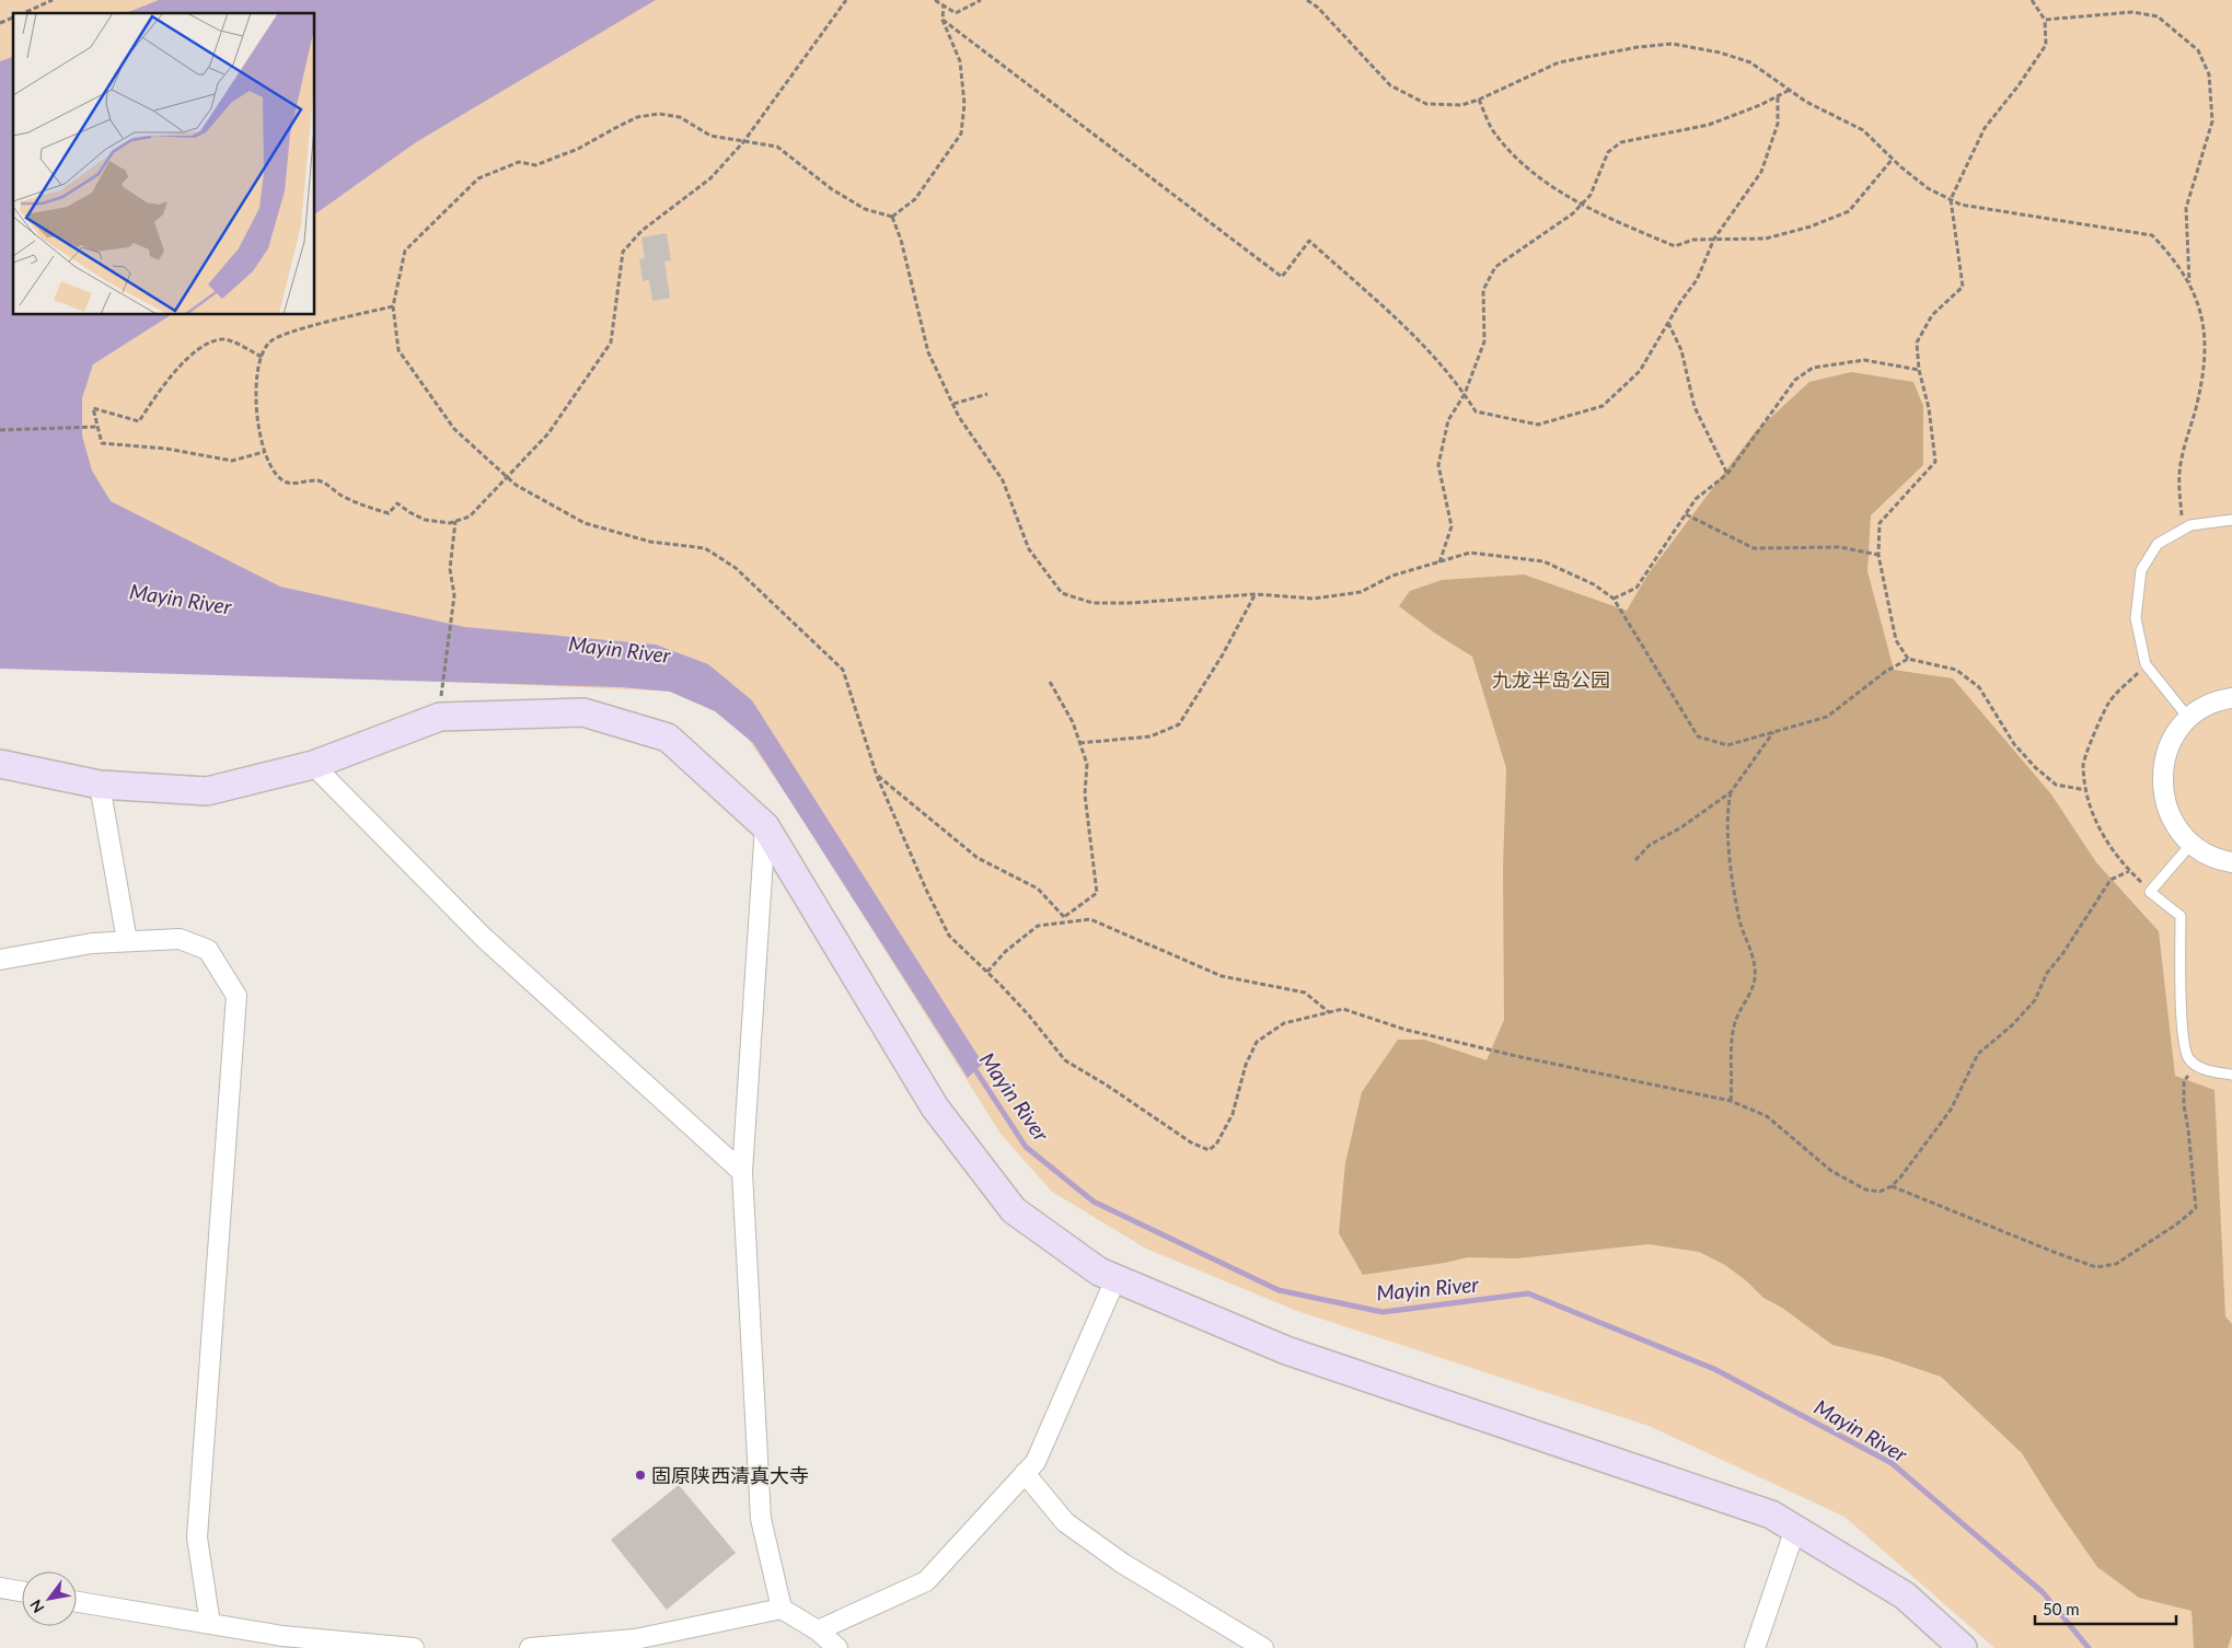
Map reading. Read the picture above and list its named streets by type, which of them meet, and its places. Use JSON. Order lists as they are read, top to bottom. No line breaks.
{"water":["Mayin River"],"parks":["九龙半岛公园"],"places":["固原陕西清真大寺"],"scale_bar":"50 m","north":"bottom left"}
